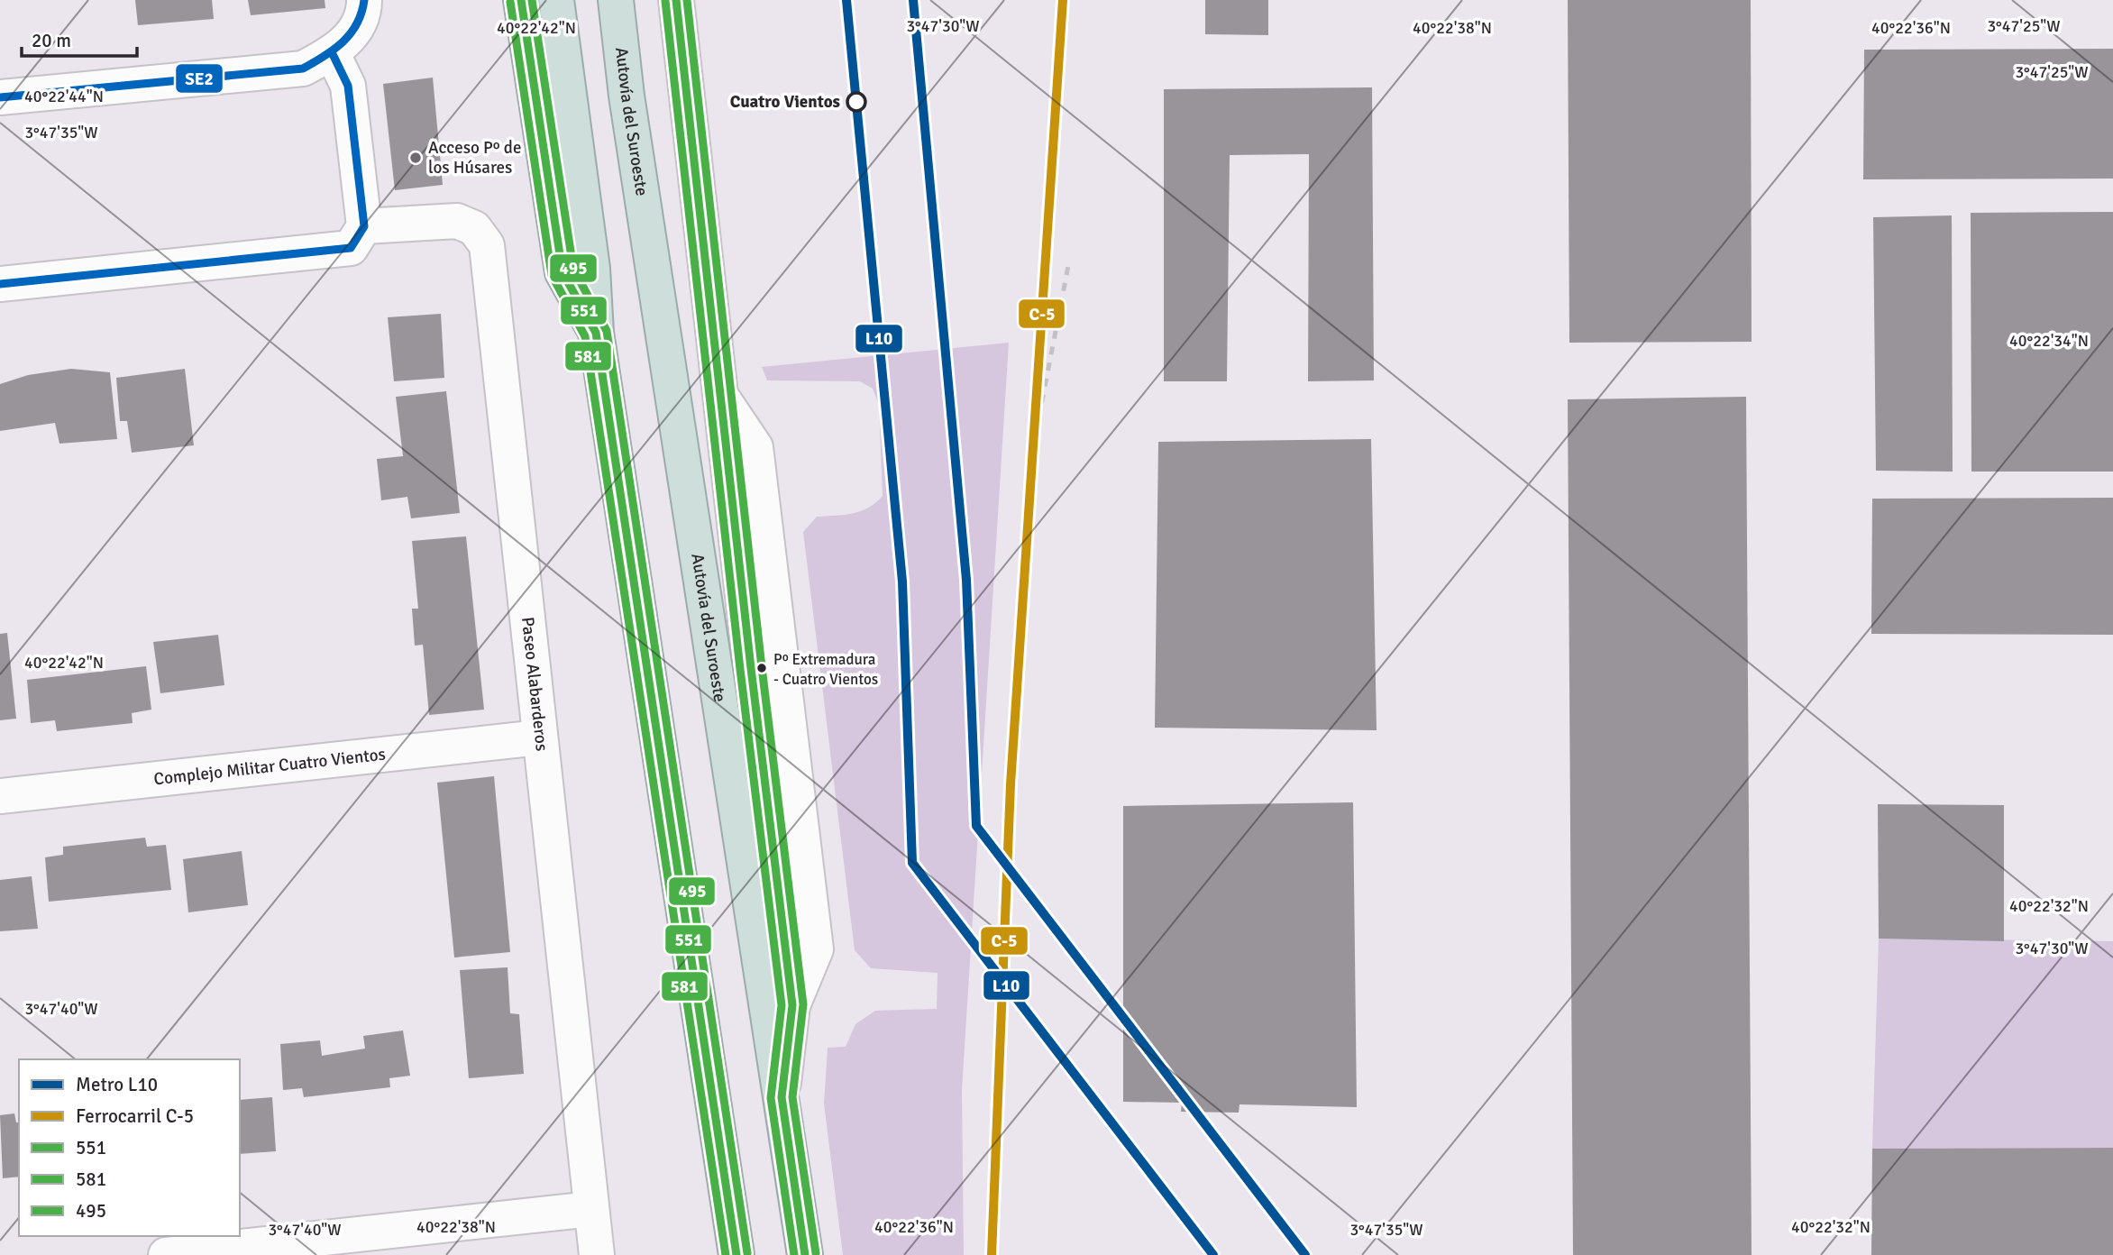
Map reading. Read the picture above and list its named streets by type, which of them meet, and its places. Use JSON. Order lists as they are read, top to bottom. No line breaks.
{"streets":{"highway":["Autovía del Suroeste"],"street":["Paseo Alabarderos","Complejo Militar Cuatro Vientos"]},"crossings":[["Paseo Alabarderos","Complejo Militar Cuatro Vientos"]],"places":["Cuatro Vientos","Acceso Pº de los Húsares","Pº Extremadura - Cuatro Vientos"],"lines":["metro line L10","rail line C-5","transit line 551","transit line 495","transit line SE2","transit line 581"],"legend":["Metro L10","Ferrocarril C-5","551","581","495"],"scale_bar":"20 m","coordinates":["3°47'30\"W","3°47'25\"W","40°22'42\"N","40°22'38\"N","40°22'36\"N","40°22'44\"N","3°47'35\"W","40°22'34\"N","40°22'32\"N","3°47'40\"W"]}
